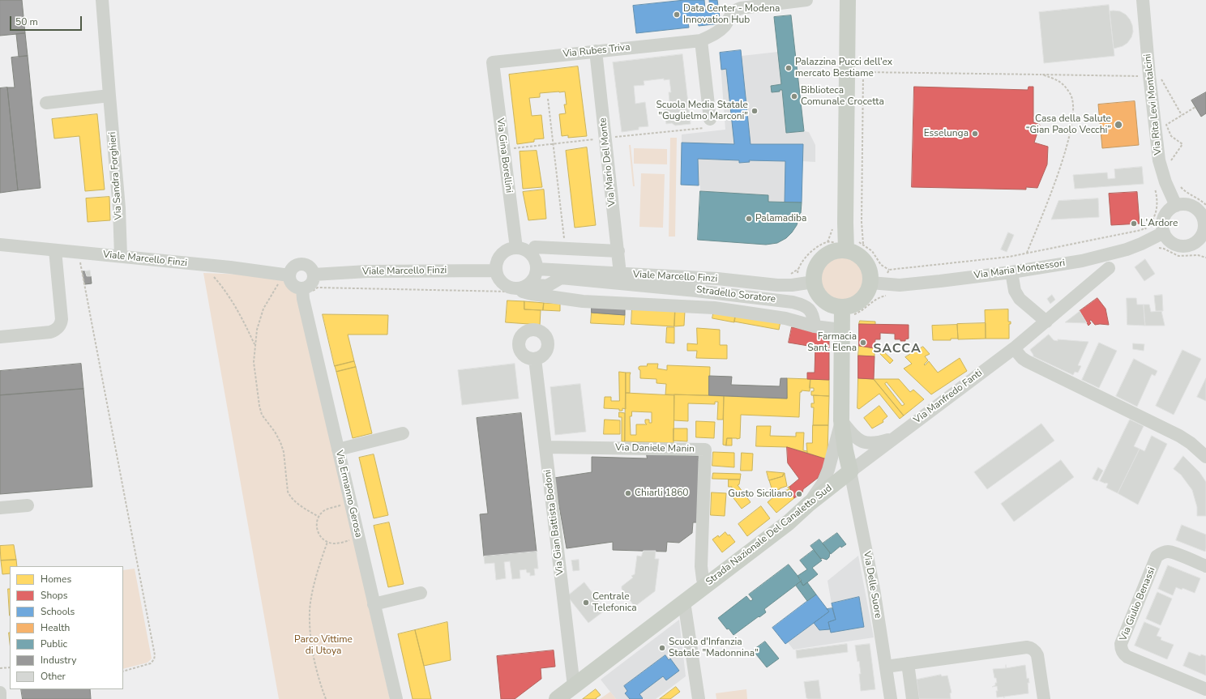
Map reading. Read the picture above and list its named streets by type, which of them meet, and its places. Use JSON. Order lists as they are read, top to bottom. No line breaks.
{"streets":{"main road":["Strada Nazionale Del Canaletto Sud"],"street":["Via Rubes Triva","Via Rita Levi Montalcini","Via Gina Borellini","Via Mario Del Monte","Via Sandra Forghieri","Viale Marcello Finzi","Via Maria Montessori","Stradello Soratore","Via Manfredo Fanti","Via Daniele Manin","Via Ermanno Gerosa","Via Gian Battista Bodoni","Via Delle Suore","Via Giulio Benassi"]},"crossings":[["Via Rubes Triva","Via Gina Borellini"],["Via Rubes Triva","Via Mario Del Monte"],["Via Rita Levi Montalcini","Via Maria Montessori"],["Via Gina Borellini","Viale Marcello Finzi"],["Via Gina Borellini","Stradello Soratore"],["Via Mario Del Monte","Viale Marcello Finzi"],["Via Sandra Forghieri","Viale Marcello Finzi"],["Viale Marcello Finzi","Via Maria Montessori"],["Viale Marcello Finzi","Stradello Soratore"],["Viale Marcello Finzi","Via Ermanno Gerosa"],["Via Manfredo Fanti","Strada Nazionale Del Canaletto Sud"],["Via Manfredo Fanti","Via Delle Suore"],["Via Daniele Manin","Via Gian Battista Bodoni"],["Via Daniele Manin","Strada Nazionale Del Canaletto Sud"],["Via Gian Battista Bodoni","Strada Nazionale Del Canaletto Sud"],["Strada Nazionale Del Canaletto Sud","Via Delle Suore"]],"districts":["SACCA"],"parks":["Parco Vittime di Utoya"],"places":["Data Center - Modena Innovation Hub","Palazzina Pucci dell'ex mercato Bestiame","Biblioteca Comunale Crocetta","Scuola Media Statale \"Guglielmo Marconi\"","Casa della Salute “Gian Paolo Vecchi”","Esselunga","Palamadiba","L'Ardore","Farmacia Sant. Elena","Chiarli 1860","Gusto Siciliano","Centrale Telefonica","Scuola d'Infanzia Statale \"Madonnina\""],"legend":["Homes","Shops","Schools","Health","Public","Industry","Other"],"scale_bar":"50 m"}
